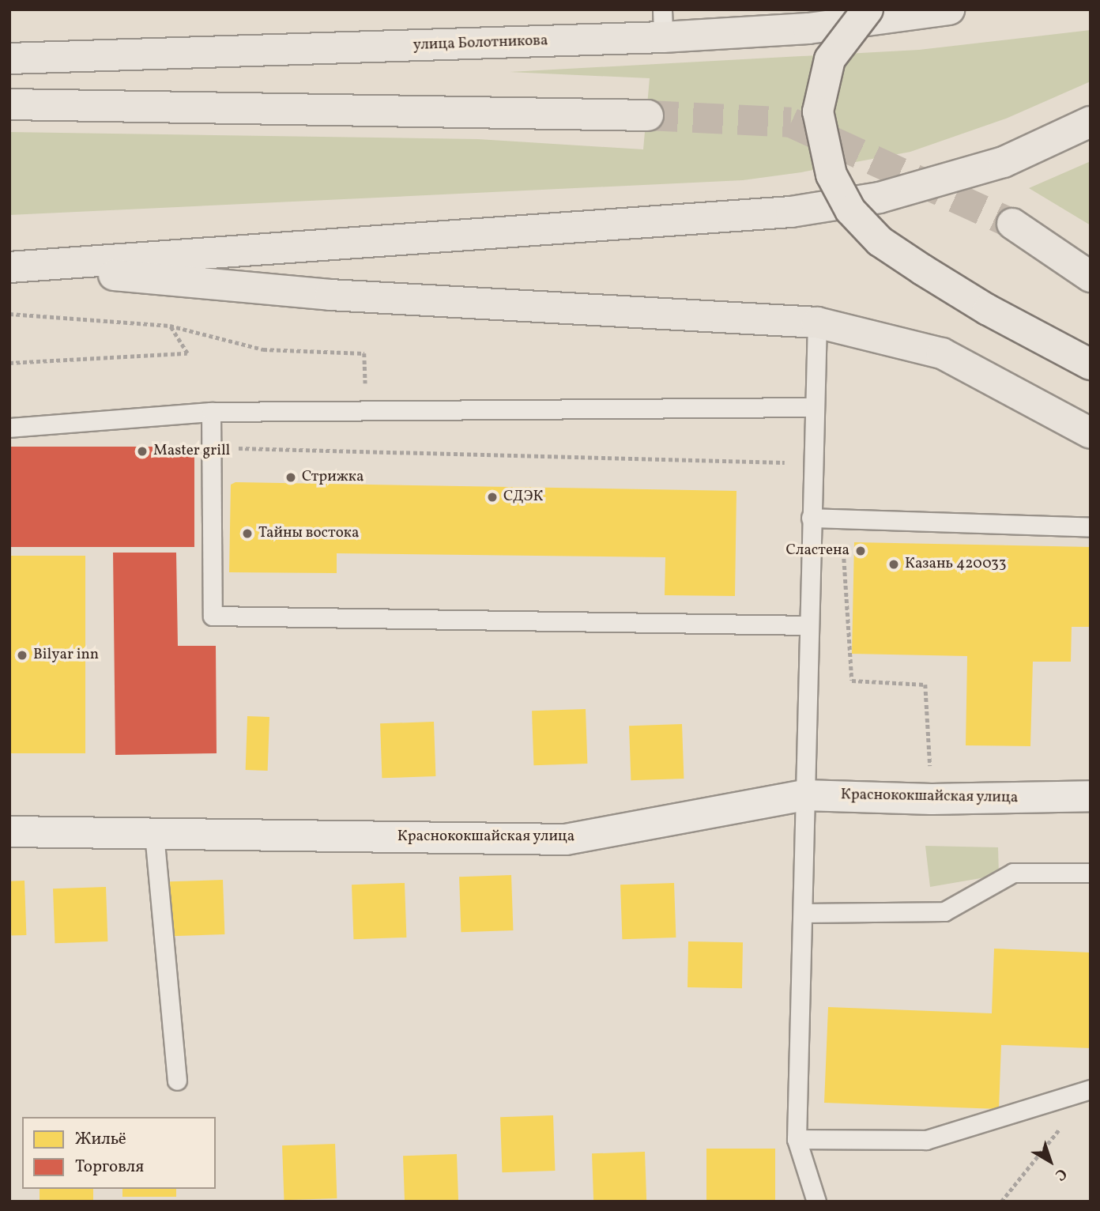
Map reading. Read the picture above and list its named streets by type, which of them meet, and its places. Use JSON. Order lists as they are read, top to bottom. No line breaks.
{"streets":{"main road":["улица Болотникова"],"street":["Краснококшайская улица"]},"places":["Master grill","Стрижка","СДЭК","Тайны востока","Сластена","Казань 420033","Bilyar inn"],"legend":["Жильё","Торговля"],"north":"bottom right"}
